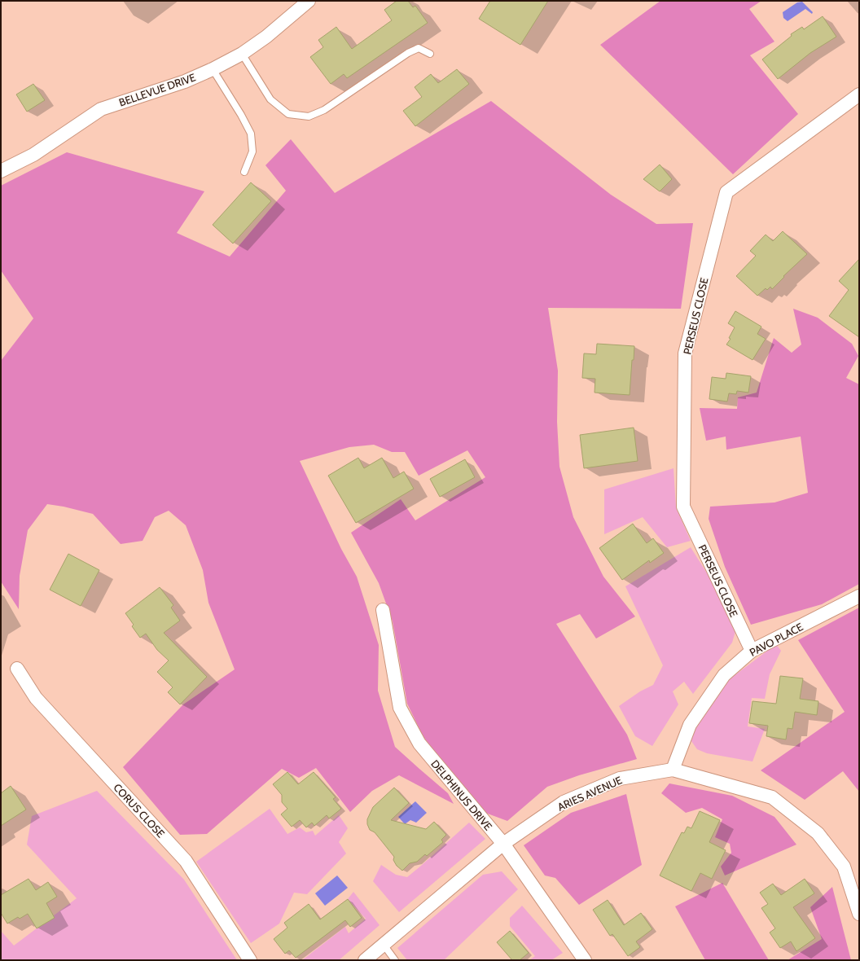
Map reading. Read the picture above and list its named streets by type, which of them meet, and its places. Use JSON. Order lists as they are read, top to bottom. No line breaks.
{"streets":{"street":["BELLEVUE DRIVE","PERSEUS CLOSE","PAVO PLACE","ARIES AVENUE","DELPHINUS DRIVE","CORUS CLOSE"]},"crossings":[["PERSEUS CLOSE","PAVO PLACE"],["PAVO PLACE","ARIES AVENUE"],["ARIES AVENUE","DELPHINUS DRIVE"]]}
